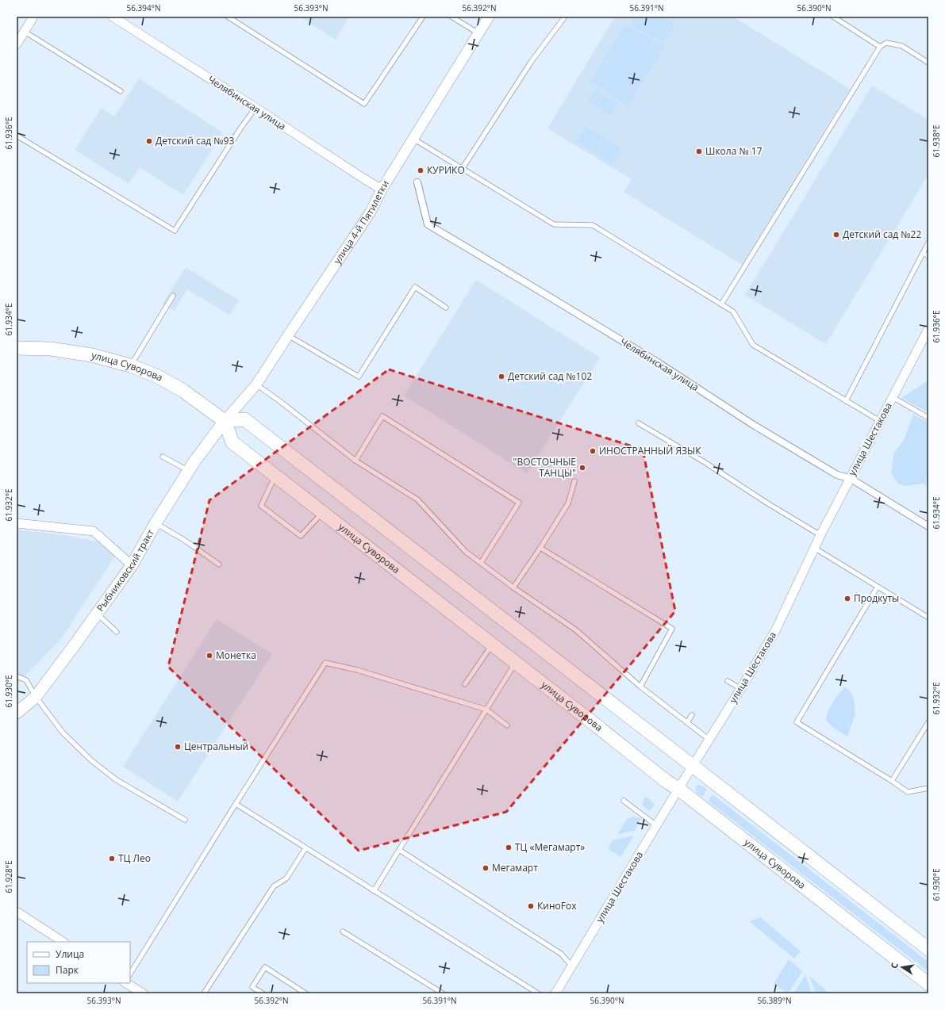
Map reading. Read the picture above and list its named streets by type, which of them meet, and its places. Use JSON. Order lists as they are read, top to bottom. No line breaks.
{"streets":{"main road":["улица Суворова","Рыбниковский тракт"],"street":["Челябинская улица","улица 4-й Пятилетки","улица Шестакова"]},"crossings":[["Челябинская улица","улица 4-й Пятилетки"],["Челябинская улица","улица Шестакова"],["улица 4-й Пятилетки","улица Суворова"],["улица 4-й Пятилетки","Рыбниковский тракт"],["улица Суворова","улица Шестакова"],["улица Суворова","Рыбниковский тракт"]],"places":["Детский сад №93","Школа № 17","КУРИКО","Детский сад №22","Детский сад №102","ИНОСТРАННЫЙ ЯЗЫК","\"ВОСТОЧНЫЕ ТАНЦЫ\"","Продкуты","Монетка","Центральный","ТЦ «Мегамарт»","ТЦ Лео","Мегамарт","КиноFox"],"legend":["Улица","Парк"],"north":"left","coordinates":["56.394°N","56.393°N","56.392°N","56.391°N","56.390°N","61.936°E","61.938°E","61.934°E","61.932°E","61.930°E","61.928°E","56.389°N"]}
